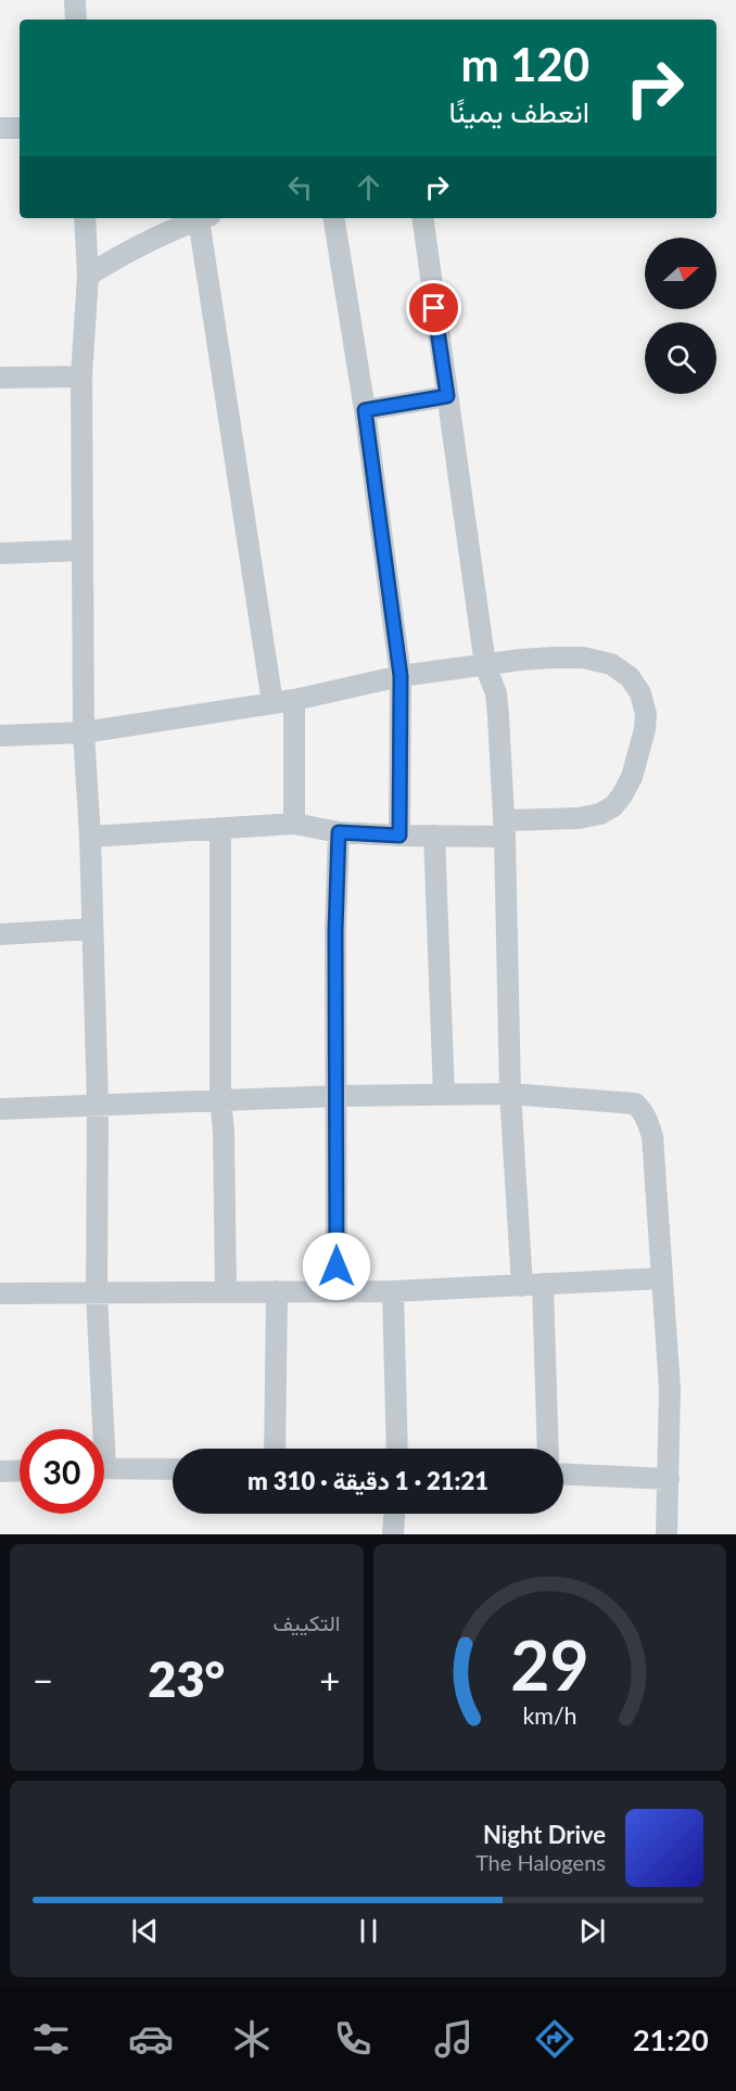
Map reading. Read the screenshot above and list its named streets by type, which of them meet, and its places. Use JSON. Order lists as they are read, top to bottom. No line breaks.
{"north":"right","page":{"turn":["120 m","انعطف يمينًا"],"limit":"30","trip":"21:21 · 1 دقيقة · 310 m","tile":"التكييف","heat":["−","23°","+"],"song":["Night Drive","The Halogens"],"tabs":"21:20","gauge":["29","km/h"]}}
